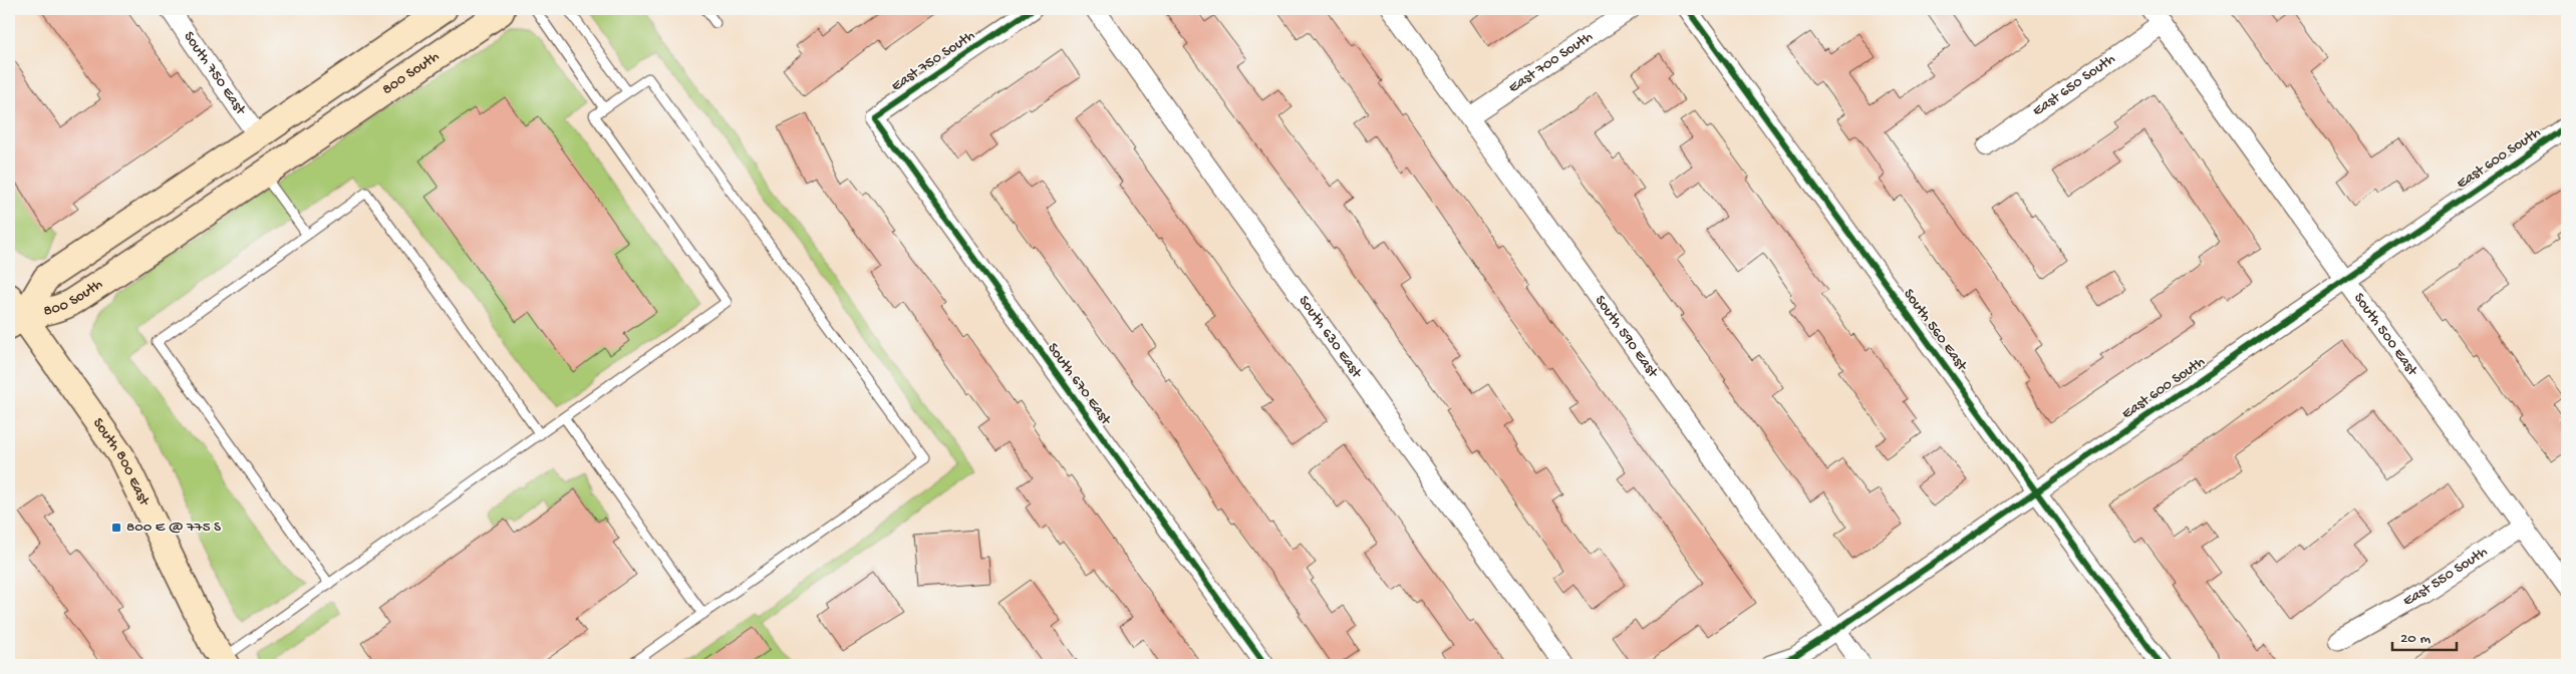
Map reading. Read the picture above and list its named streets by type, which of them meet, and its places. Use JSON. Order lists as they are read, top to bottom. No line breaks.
{"streets":{"main road":["800 South","South 800 East"],"street":["East 750 South","East 700 South","South 750 East","East 650 South","East 600 South","South 560 East","South 500 East","South 630 East","South 590 East","South 670 East","East 550 South"]},"crossings":[["East 750 South","South 670 East"],["East 700 South","South 590 East"],["South 750 East","800 South"],["800 South","South 800 East"],["East 650 South","South 500 East"],["East 600 South","South 560 East"],["East 600 South","South 500 East"],["East 600 South","South 590 East"],["South 500 East","East 550 South"]],"places":{"transit":["800 E @ 775 S"]},"scale_bar":"20 m"}
